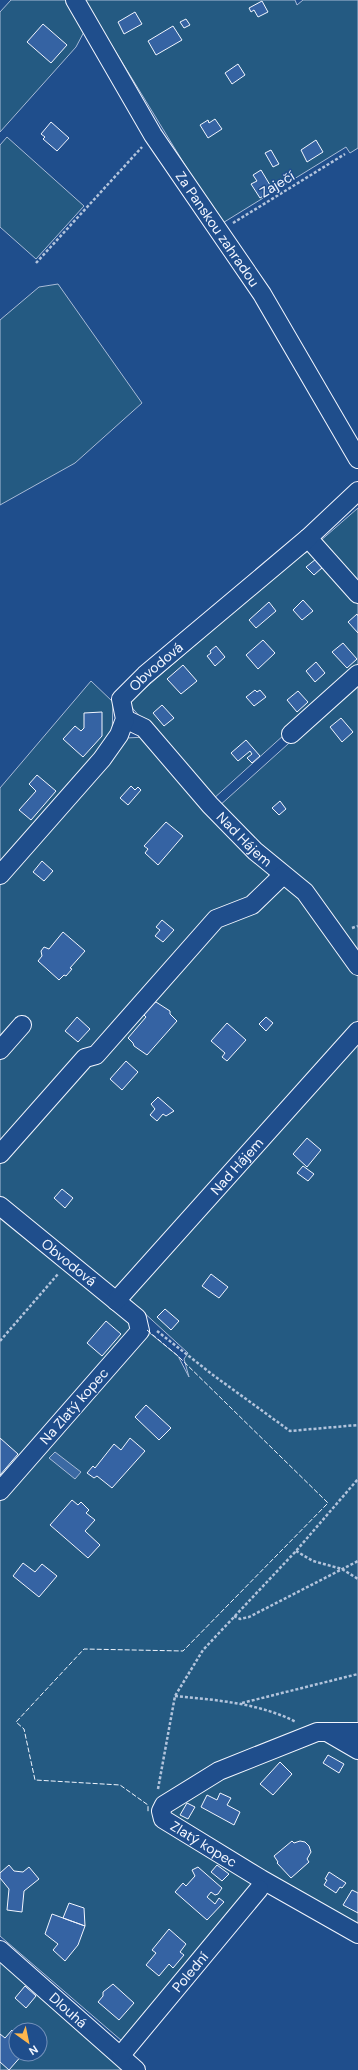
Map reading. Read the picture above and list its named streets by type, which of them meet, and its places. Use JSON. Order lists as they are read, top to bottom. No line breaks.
{"streets":{"street":["Za Panskou zahradou","Obvodová","Nad Hájem","Na Zlatý kopec","Zlatý kopec","Polední","Dlouhá"],"path":["Zaječí"]},"crossings":[["Zaječí","Za Panskou zahradou"],["Obvodová","Nad Hájem"],["Obvodová","Na Zlatý kopec"],["Polední","Dlouhá"]],"north":"bottom right"}
